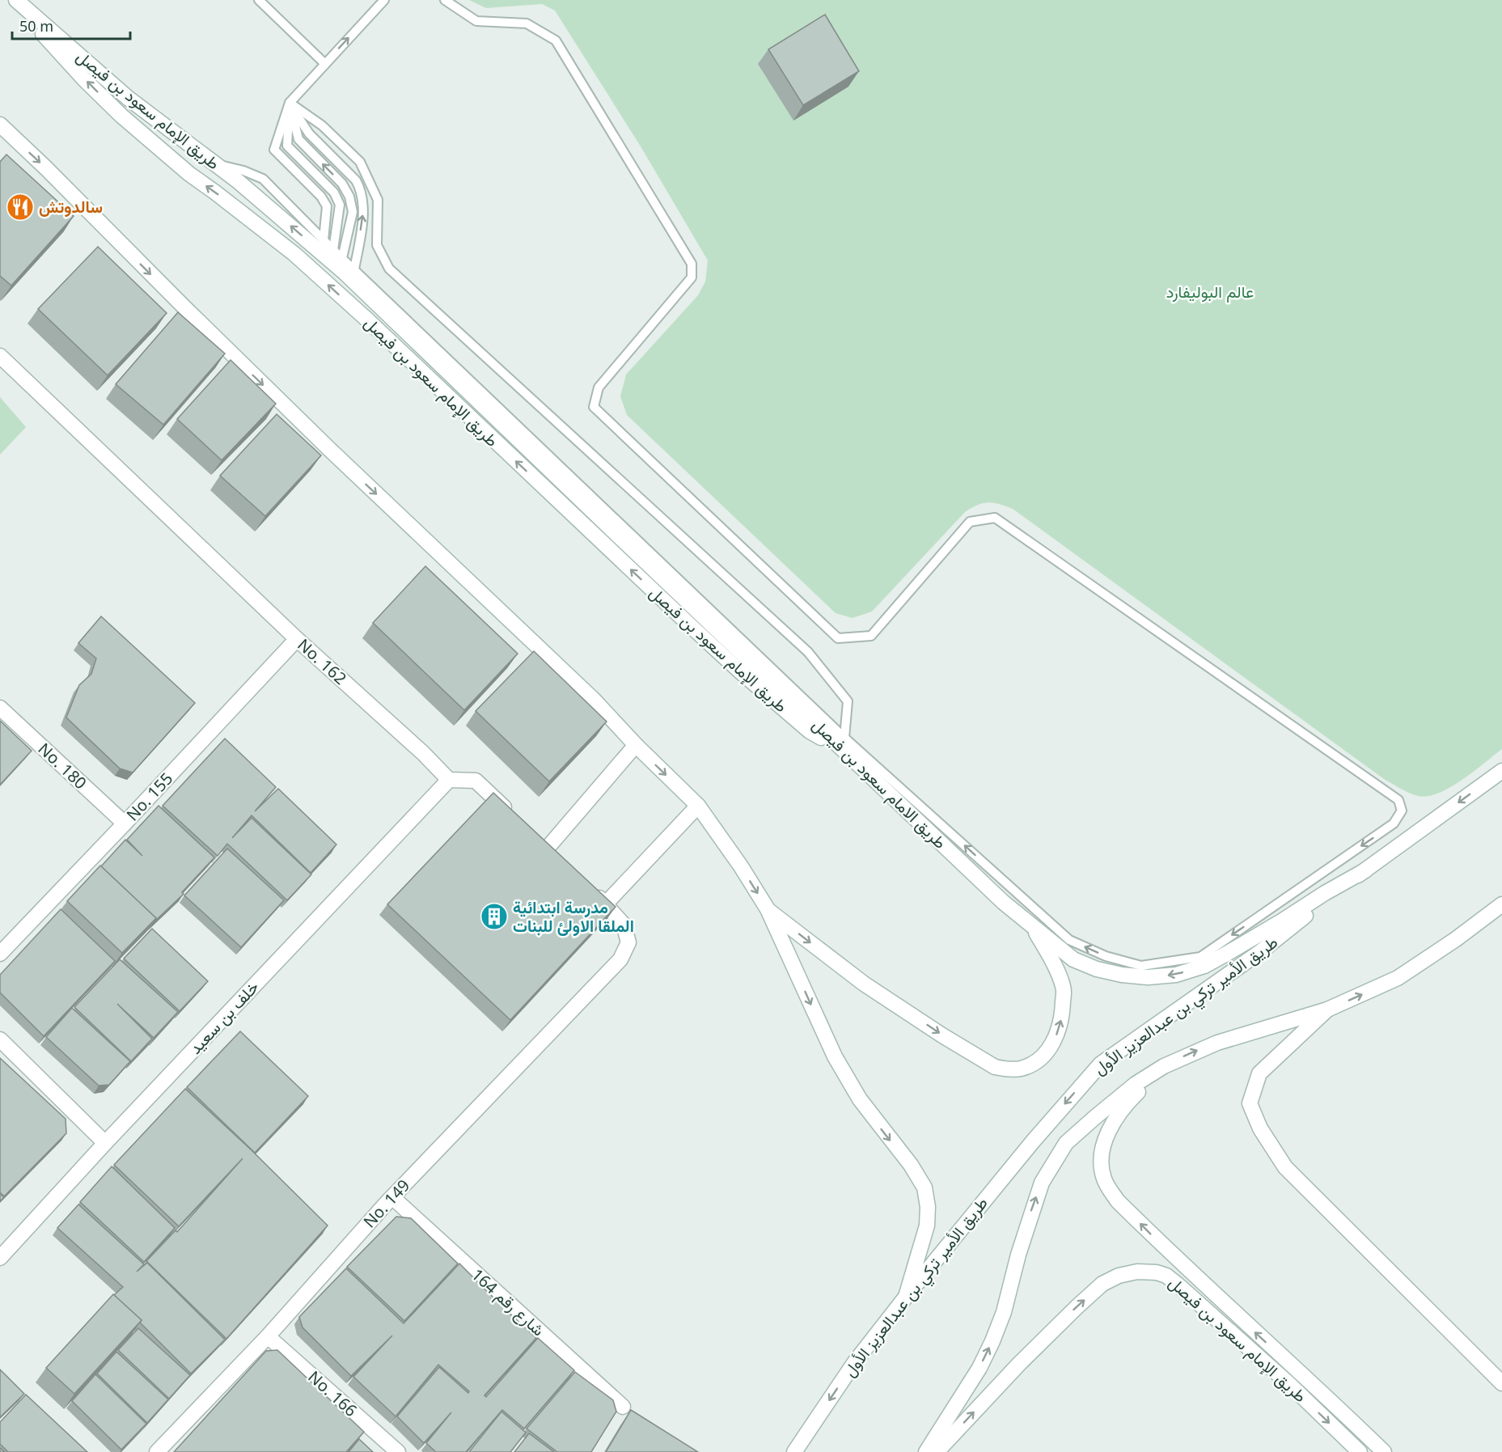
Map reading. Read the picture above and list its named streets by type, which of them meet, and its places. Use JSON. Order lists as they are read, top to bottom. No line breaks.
{"streets":{"main road":["طريق الإمام سعود بن فيصل","No. 162","No. 180","طريق الامام سعود بن فيصل","No. 155","طريق الأمير تركي بن عبدالعزيز الأول","خلف بن سعيد","No. 149","شارع رقم 164","No. 166"]},"crossings":[["طريق الإمام سعود بن فيصل","طريق الامام سعود بن فيصل"],["No. 162","No. 155"],["No. 162","خلف بن سعيد"],["No. 180","No. 155"],["No. 149","شارع رقم 164"],["No. 149","No. 166"]],"parks":["عالم البوليفارد"],"places":{"restaurant":["سالدوتش"],"building":["مدرسة ابتدائية الملقا الاولئ للبنات"]},"scale_bar":"50 m"}
